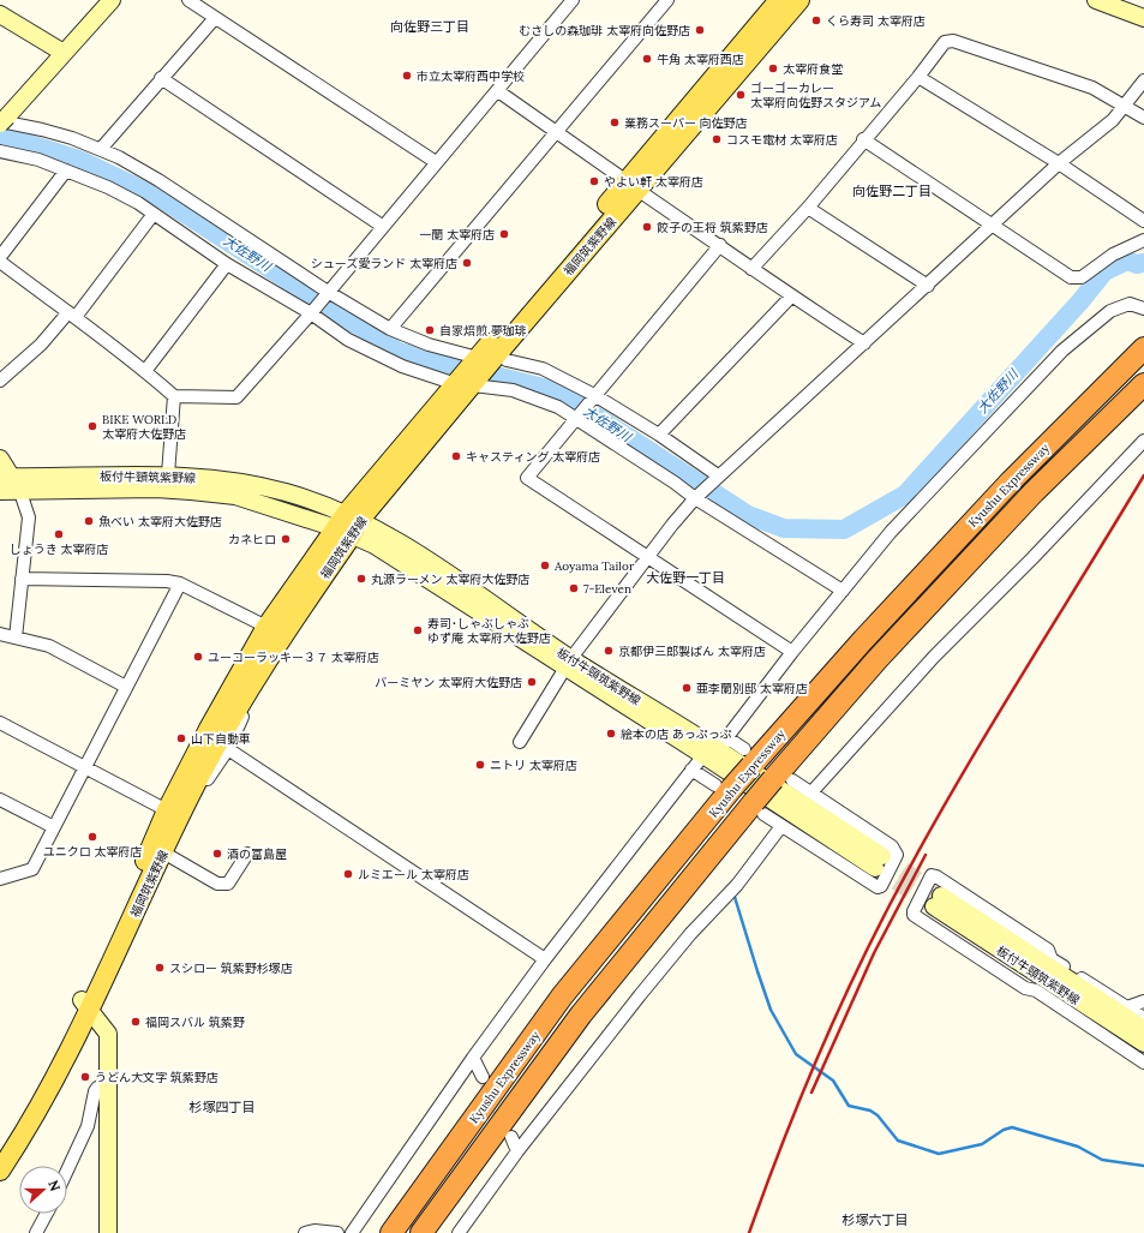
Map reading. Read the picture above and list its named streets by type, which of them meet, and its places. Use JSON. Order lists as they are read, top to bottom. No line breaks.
{"streets":{"highway":["Kyushu Expressway"],"main road":["福岡筑紫野線","板付牛頸筑紫野線"]},"crossings":[["福岡筑紫野線","板付牛頸筑紫野線"]],"districts":["向佐野三丁目","向佐野二丁目","大佐野一丁目","杉塚四丁目","杉塚六丁目"],"water":["大佐野川"],"places":["くら寿司 太宰府店","むさしの森珈琲 太宰府向佐野店","牛角 太宰府西店","太宰府食堂","市立太宰府西中学校","ゴーゴーカレー 太宰府向佐野スタジアム","業務スーパー 向佐野店","コスモ電材 太宰府店","やよい軒 太宰府店","餃子の王将 筑紫野店","一蘭 太宰府店","シューズ愛ランド 太宰府店","自家焙煎 夢珈琲","BIKE WORLD 太宰府大佐野店","キャスティング 太宰府店","魚べい 太宰府大佐野店","しょうき 太宰府店","カネヒロ","Aoyama Tailor","丸源ラーメン 太宰府大佐野店","7-Eleven","寿司･しゃぶしゃぶ ゆず庵 太宰府大佐野店","京都伊三郎製ぱん 太宰府店","ユーコーラッキー３７ 太宰府店","バーミヤン 太宰府大佐野店","亜李蘭別邸 太宰府店","絵本の店 あっぷっぷ","山下自動車","ニトリ 太宰府店","ユニクロ 太宰府店","酒の富島屋","ルミエール 太宰府店","スシロー 筑紫野杉塚店","福岡スバル 筑紫野","うどん大文字 筑紫野店"],"north":"right"}
